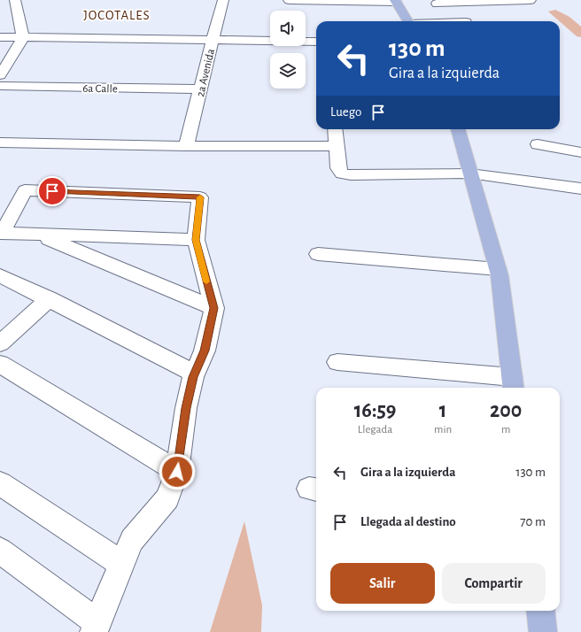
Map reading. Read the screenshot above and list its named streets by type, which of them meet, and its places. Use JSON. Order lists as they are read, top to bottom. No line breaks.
{"streets":{"street":["2a Avenida","6a Calle"]},"crossings":[["2a Avenida","6a Calle"]],"districts":["JOCOTALES"],"page":{"turn":["130 m","Gira a la izquierda"],"then":"Luego","eta":["16:59","Llegada","1","min","200","m"],"list":[{"name":"Gira a la izquierda","value":"130 m"},{"name":"Llegada al destino","value":"70 m"}],"buttons":["Salir","Compartir"]}}
